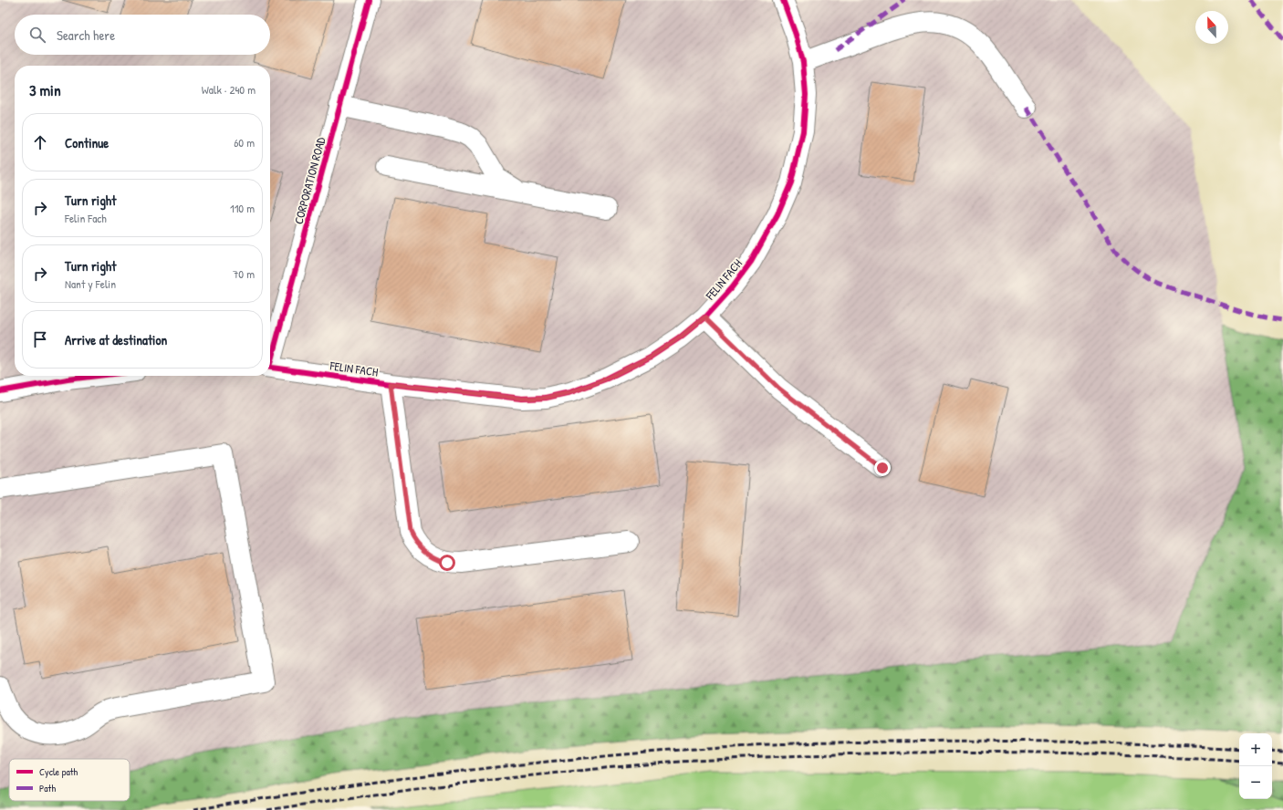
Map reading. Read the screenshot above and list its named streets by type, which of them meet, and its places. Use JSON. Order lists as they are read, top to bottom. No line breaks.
{"streets":{"street":["CORPORATION ROAD","FELIN FACH"]},"legend":["Cycle path","Path"],"north":"top","page":{"search":"Search here","heading":["3 min","Walk · 240 m"],"list":[["Continue","60 m"],["Turn right","Felin Fach","110 m"],["Turn right","Nant y Felin","70 m"],"Arrive at destination"],"map_buttons":["+","−"]}}
